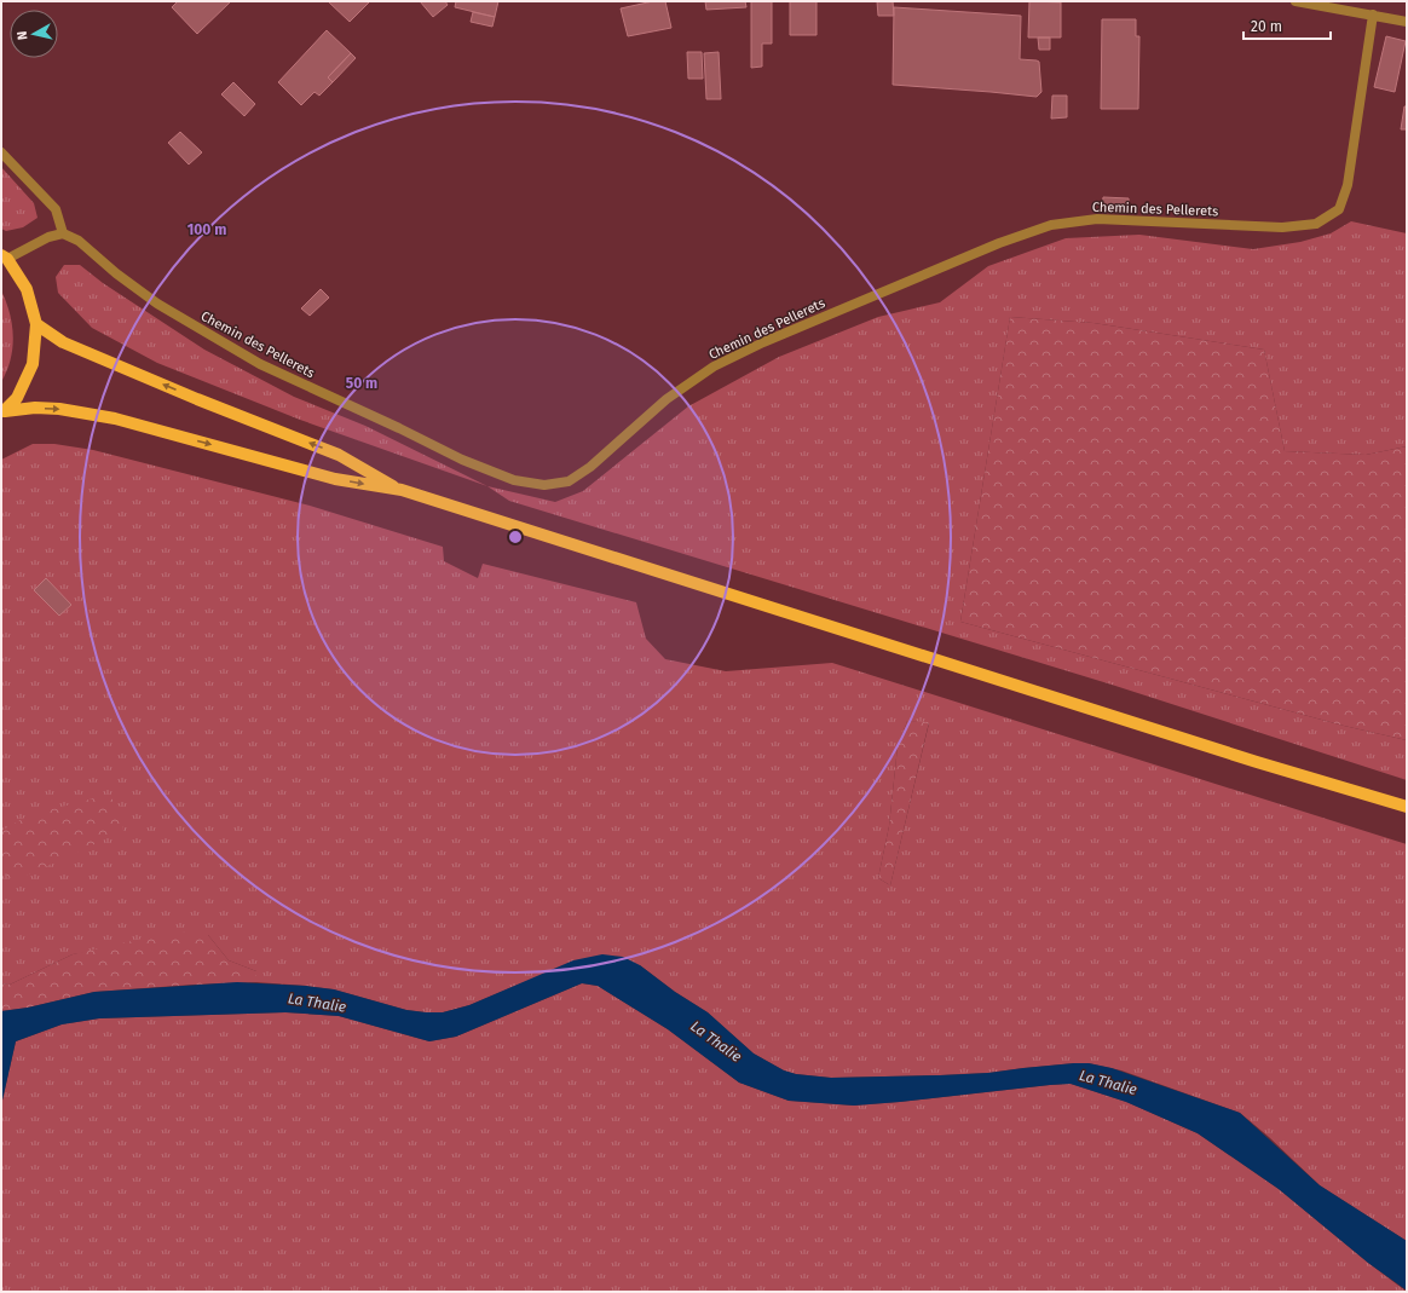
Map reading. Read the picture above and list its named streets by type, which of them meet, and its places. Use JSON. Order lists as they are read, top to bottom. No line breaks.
{"streets":{"street":["Chemin des Pellerets"]},"water":["La Thalie"],"scale_bar":"20 m","north":"left","rings":["100 m","50 m"]}
